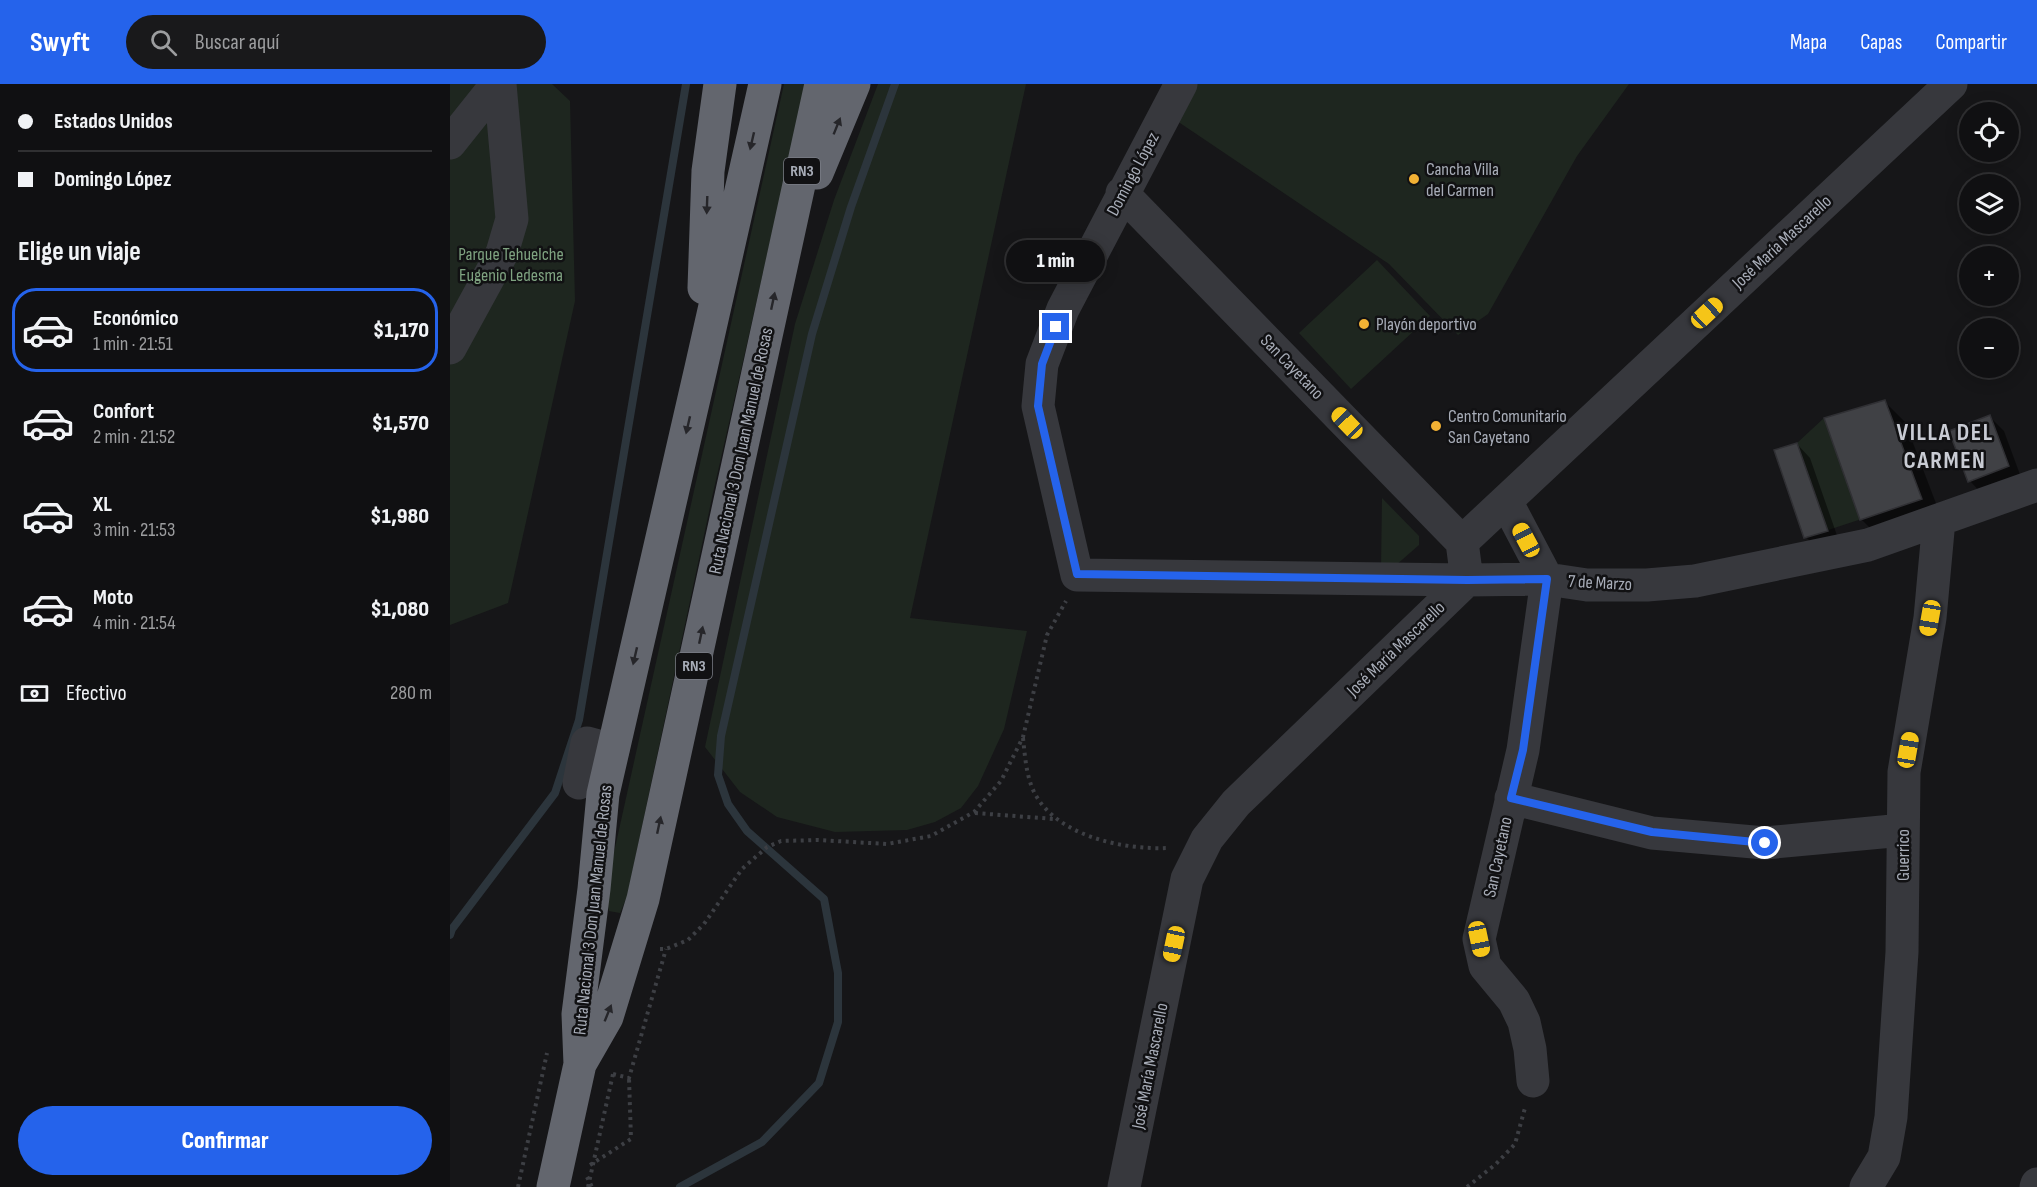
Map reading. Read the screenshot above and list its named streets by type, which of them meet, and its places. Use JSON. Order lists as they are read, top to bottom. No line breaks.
{"streets":{"highway":["RN3","Ruta Nacional 3 Don Juan Manuel de Rosas"],"street":["Domingo López","José María Mascarello","San Cayetano","7 de Marzo","Guerrico"]},"crossings":[["RN3","Ruta Nacional 3 Don Juan Manuel de Rosas"],["Domingo López","San Cayetano"],["Domingo López","7 de Marzo"],["José María Mascarello","San Cayetano"],["José María Mascarello","7 de Marzo"],["San Cayetano","7 de Marzo"],["7 de Marzo","Guerrico"]],"districts":["VILLA DEL CARMEN"],"parks":["Parque Tehuelche Eugenio Ledesma"],"places":["Cancha Villa del Carmen","Playón deportivo","Centro Comunitario San Cayetano"],"page":{"header":"Swyft","search":"Buscar aquí","nav":["Mapa","Capas","Compartir"],"banner":["Estados Unidos","Domingo López"],"map_buttons":["+","−"],"heading":"Elige un viaje","bubble":"1 min","list":[{"name":"Económico","note":"1 min · 21:51","value":"$1,170"},{"name":"Confort","note":"2 min · 21:52","value":"$1,570"},{"name":"XL","note":"3 min · 21:53","value":"$1,980"},{"name":"Moto","note":"4 min · 21:54","value":"$1,080"}],"pay":["Efectivo","280 m"],"buttons":"Confirmar"}}
